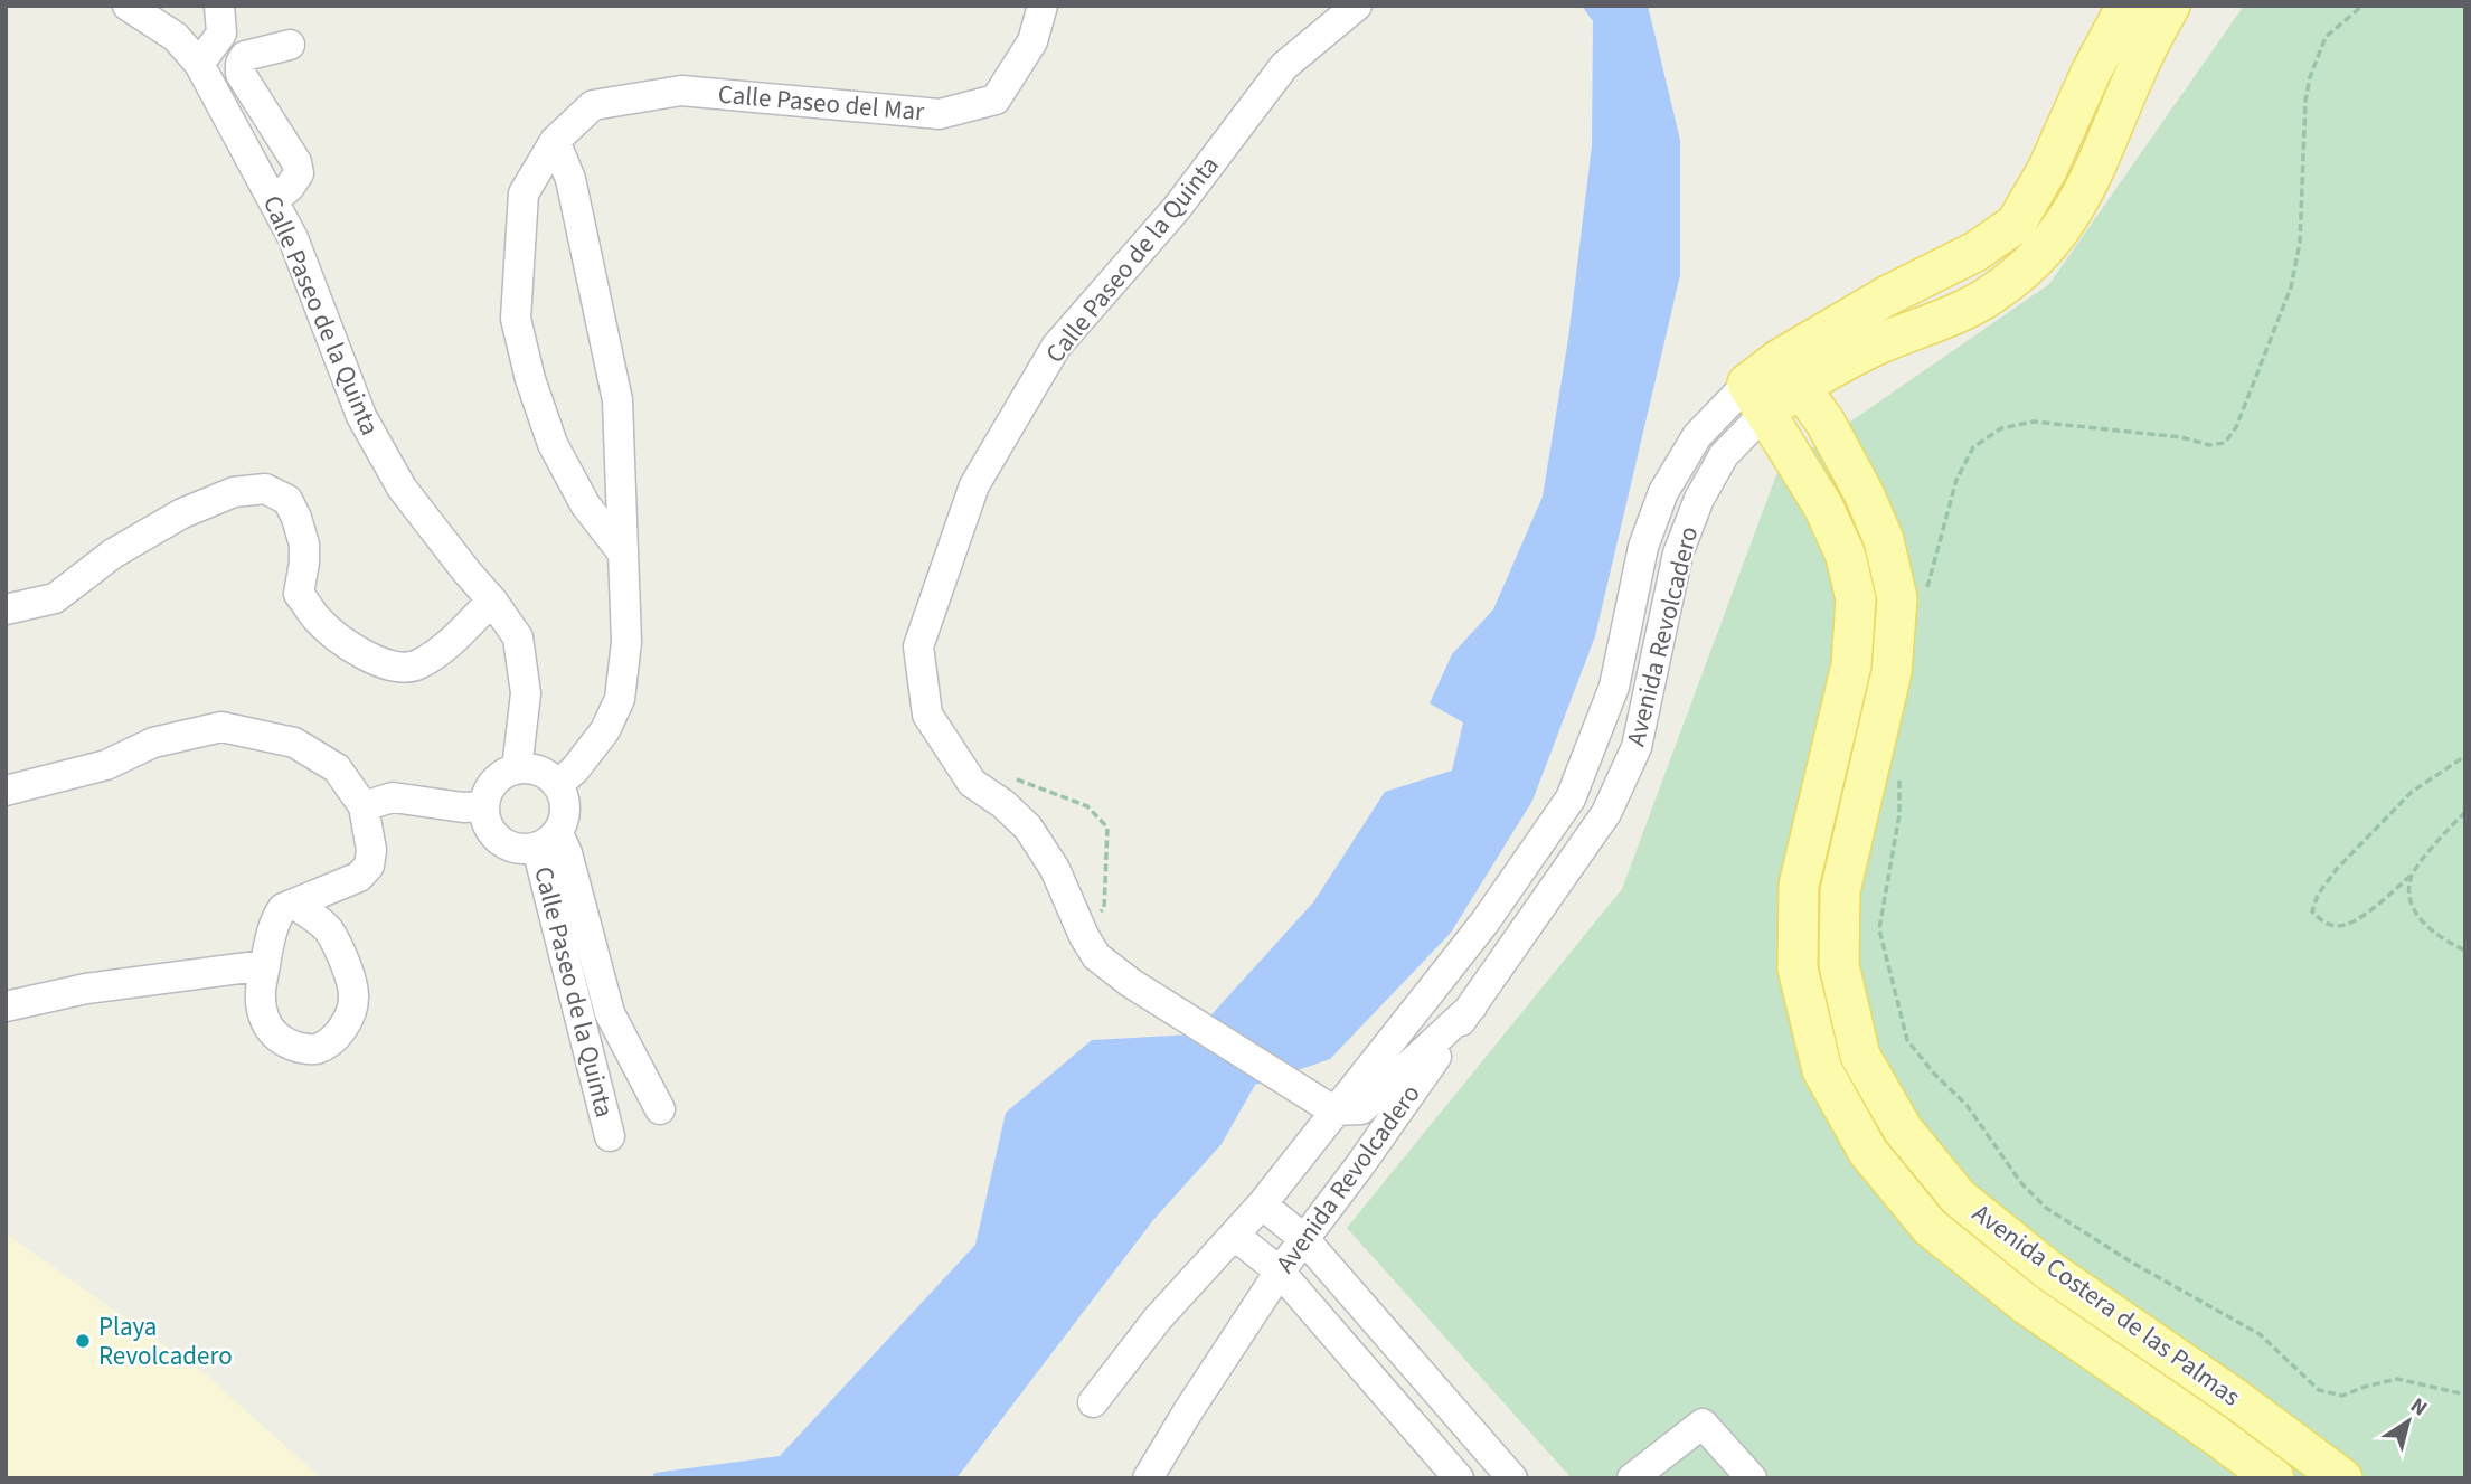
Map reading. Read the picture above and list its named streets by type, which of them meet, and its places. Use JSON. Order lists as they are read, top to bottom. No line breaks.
{"streets":{"main road":["Avenida Revolcadero","Avenida Costera de las Palmas"],"street":["Calle Paseo del Mar","Calle Paseo de la Quinta"]},"crossings":[["Avenida Revolcadero","Avenida Costera de las Palmas"]],"places":["Playa Revolcadero"],"north":"top right"}
